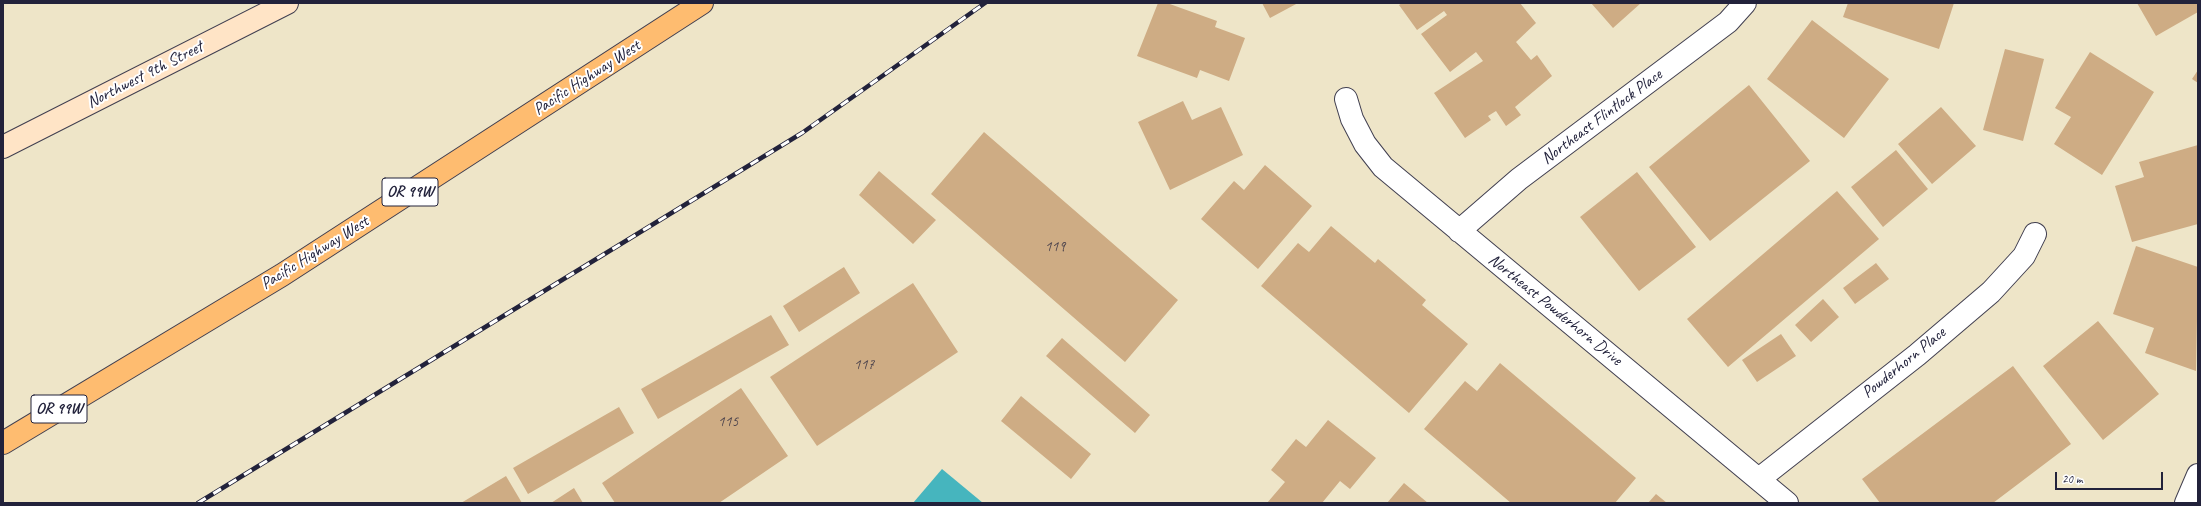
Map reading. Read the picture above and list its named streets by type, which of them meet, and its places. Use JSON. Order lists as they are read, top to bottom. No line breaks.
{"streets":{"highway":["Pacific Highway West","OR 99W"],"street":["Northwest 9th Street","Northeast Flintlock Place","Northeast Powderhorn Drive","Powderhorn Place"]},"crossings":[["Northeast Flintlock Place","Northeast Powderhorn Drive"],["Northeast Powderhorn Drive","Powderhorn Place"]],"house_numbers":["119","117","115"],"scale_bar":"20 m"}
